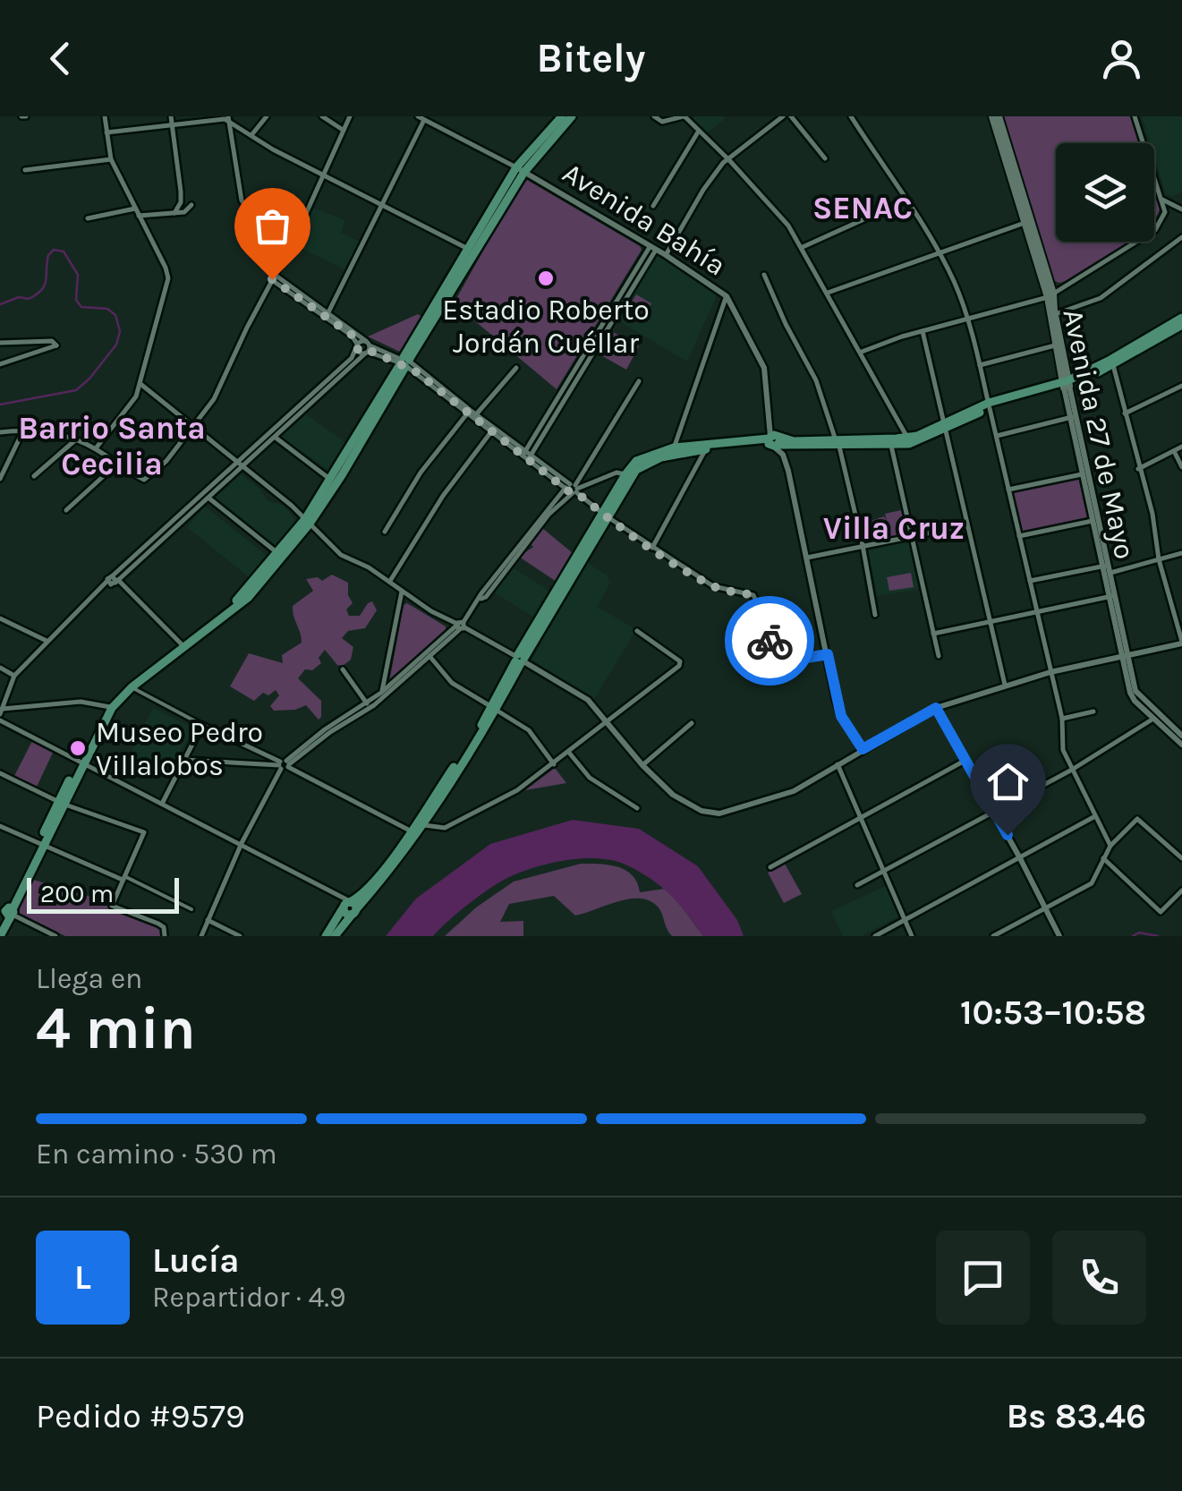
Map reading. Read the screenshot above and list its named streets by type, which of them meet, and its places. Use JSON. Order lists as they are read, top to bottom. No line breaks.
{"streets":{"main road":["Avenida 27 de Mayo"],"street":["Avenida Bahía"]},"districts":["SENAC","Barrio Santa Cecilia","Villa Cruz"],"places":["Estadio Roberto Jordán Cuéllar","Museo Pedro Villalobos"],"scale_bar":"200 m","page":{"header":"Bitely","scale":"200 m","heading":["4 min","Llega en","10:53–10:58"],"panel":["Lucía","Repartidor · 4.9","Pedido #9579","Bs 83.46"],"bar":"En camino · 530 m","round":"L"}}
